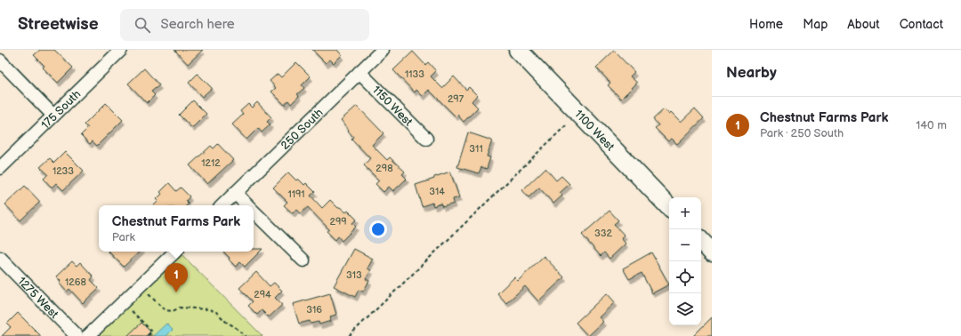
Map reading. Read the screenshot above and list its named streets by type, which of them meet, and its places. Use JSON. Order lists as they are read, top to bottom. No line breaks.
{"streets":{"street":["1150 West","175 South","250 South","1100 West","1275 West"]},"crossings":[["1150 West","250 South"]],"house_numbers":["1133","297","311","1212","298","1233","314","1191","299","332","313","1268","294","316"],"page":{"header":"Streetwise","search":"Search here","nav":["Home","Map","About","Contact"],"heading":"Nearby","list":[{"mark":"1","name":"Chestnut Farms Park","note":"Park · 250 South","value":"140 m"}],"map_buttons":["+","−"],"popup":["Chestnut Farms Park","Park"],"pins":"1"}}
